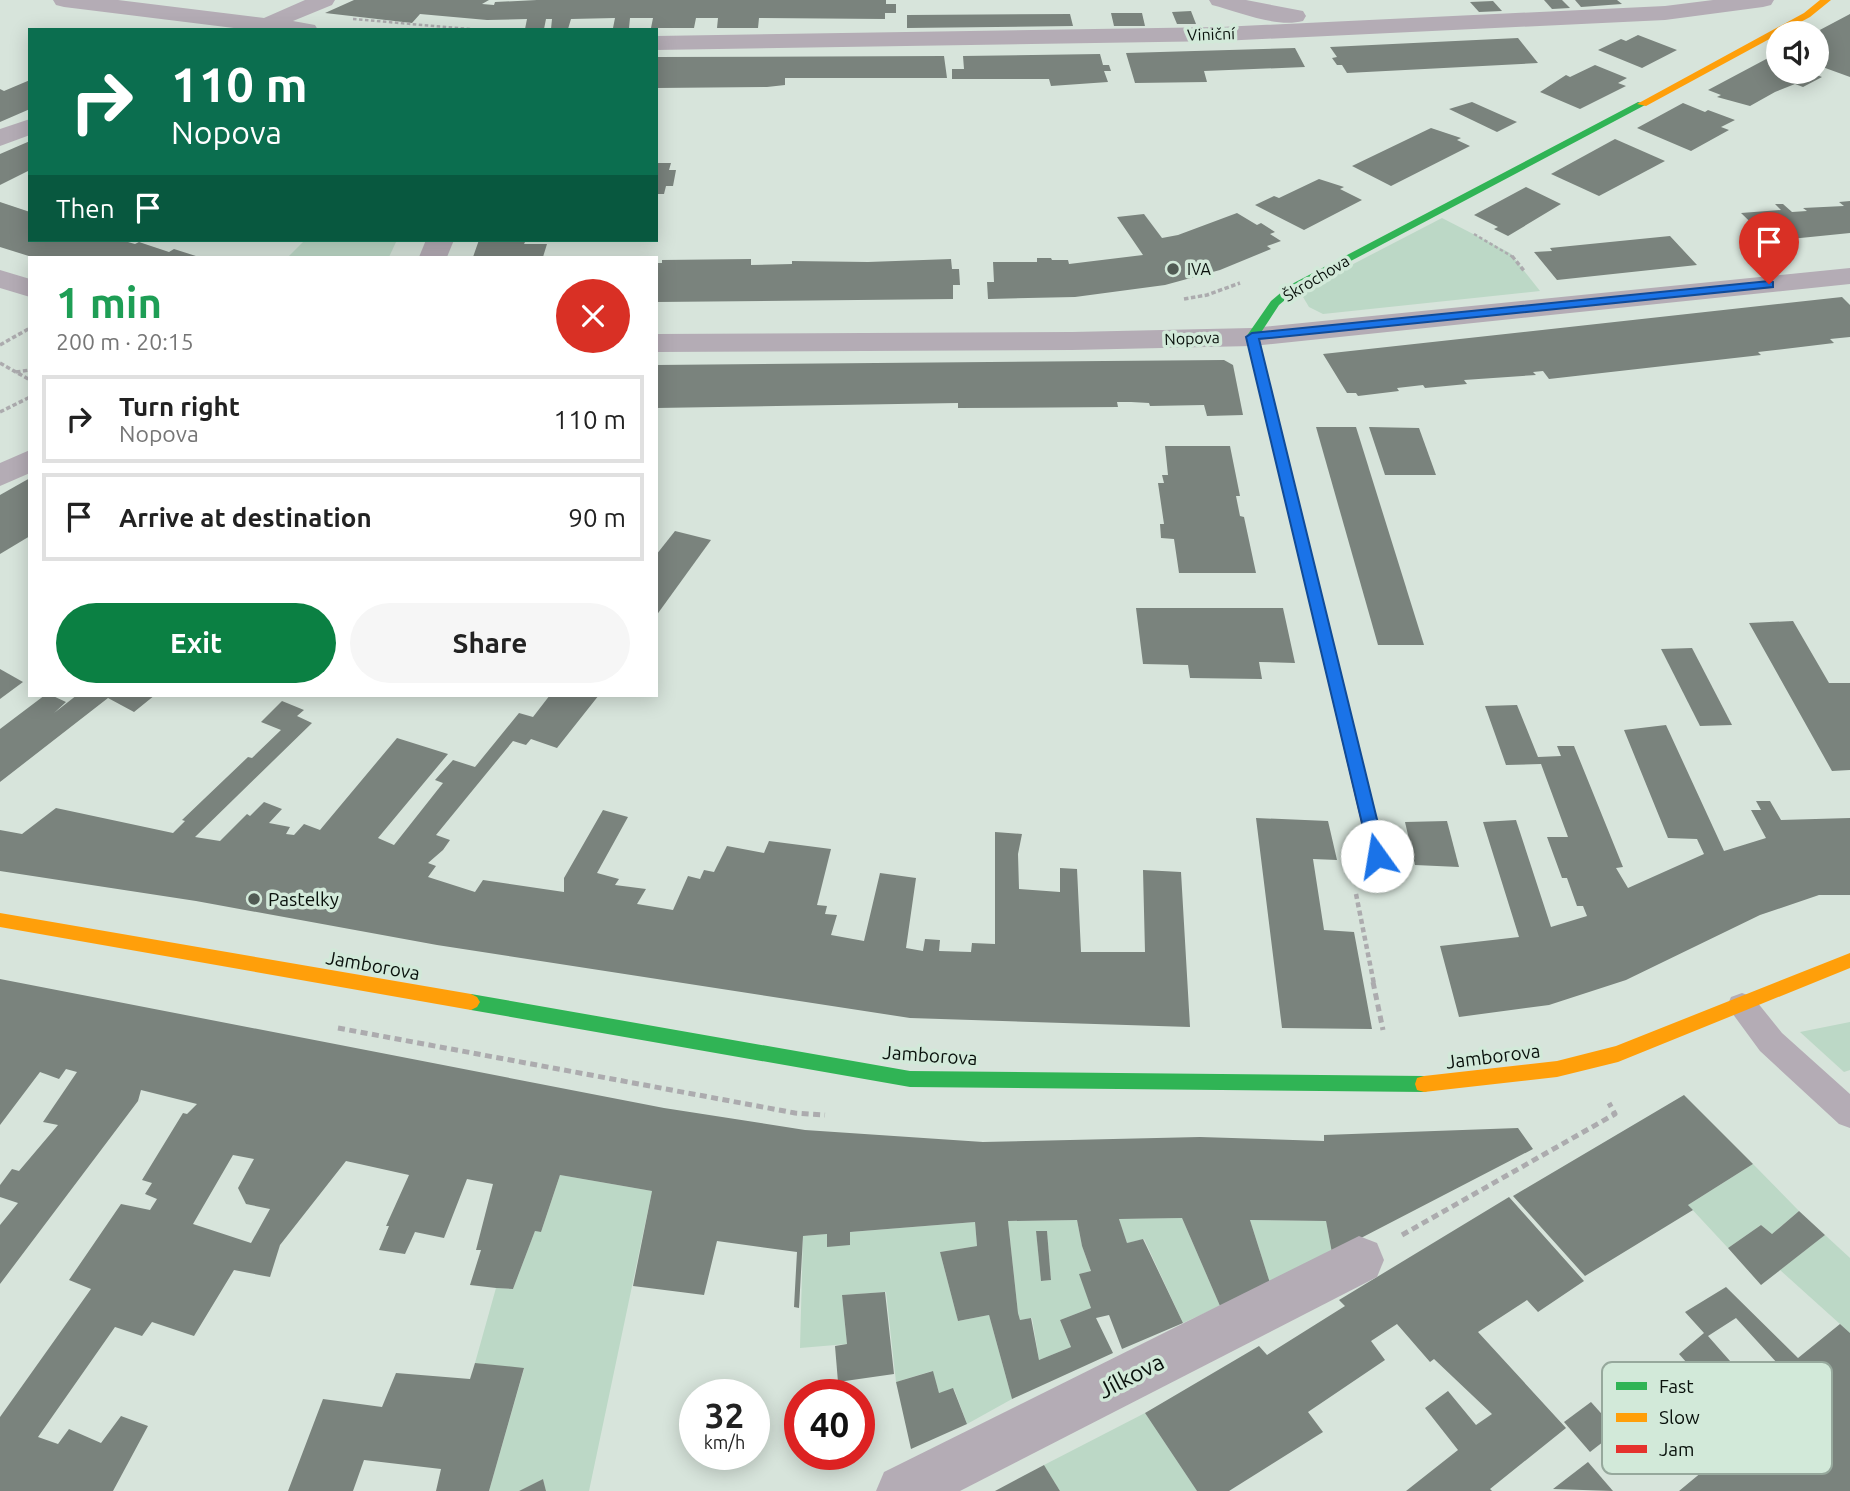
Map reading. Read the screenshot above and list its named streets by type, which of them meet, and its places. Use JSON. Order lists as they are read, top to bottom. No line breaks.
{"streets":{"street":["Viniční","Škrochova","Nopova","Jamborova","Jílkova"]},"crossings":[["Škrochova","Nopova"]],"places":["IVA","Pastelky"],"legend":["Fast","Slow","Jam"],"page":{"turn":["110 m","Nopova"],"then":"Then","heading":["1 min","200 m · 20:15"],"list":[{"name":"Turn right","note":"Nopova","value":"110 m"},{"name":"Arrive at destination","value":"90 m"}],"buttons":["Exit","Share"],"speed":"32 km/h","limit":"40"}}
